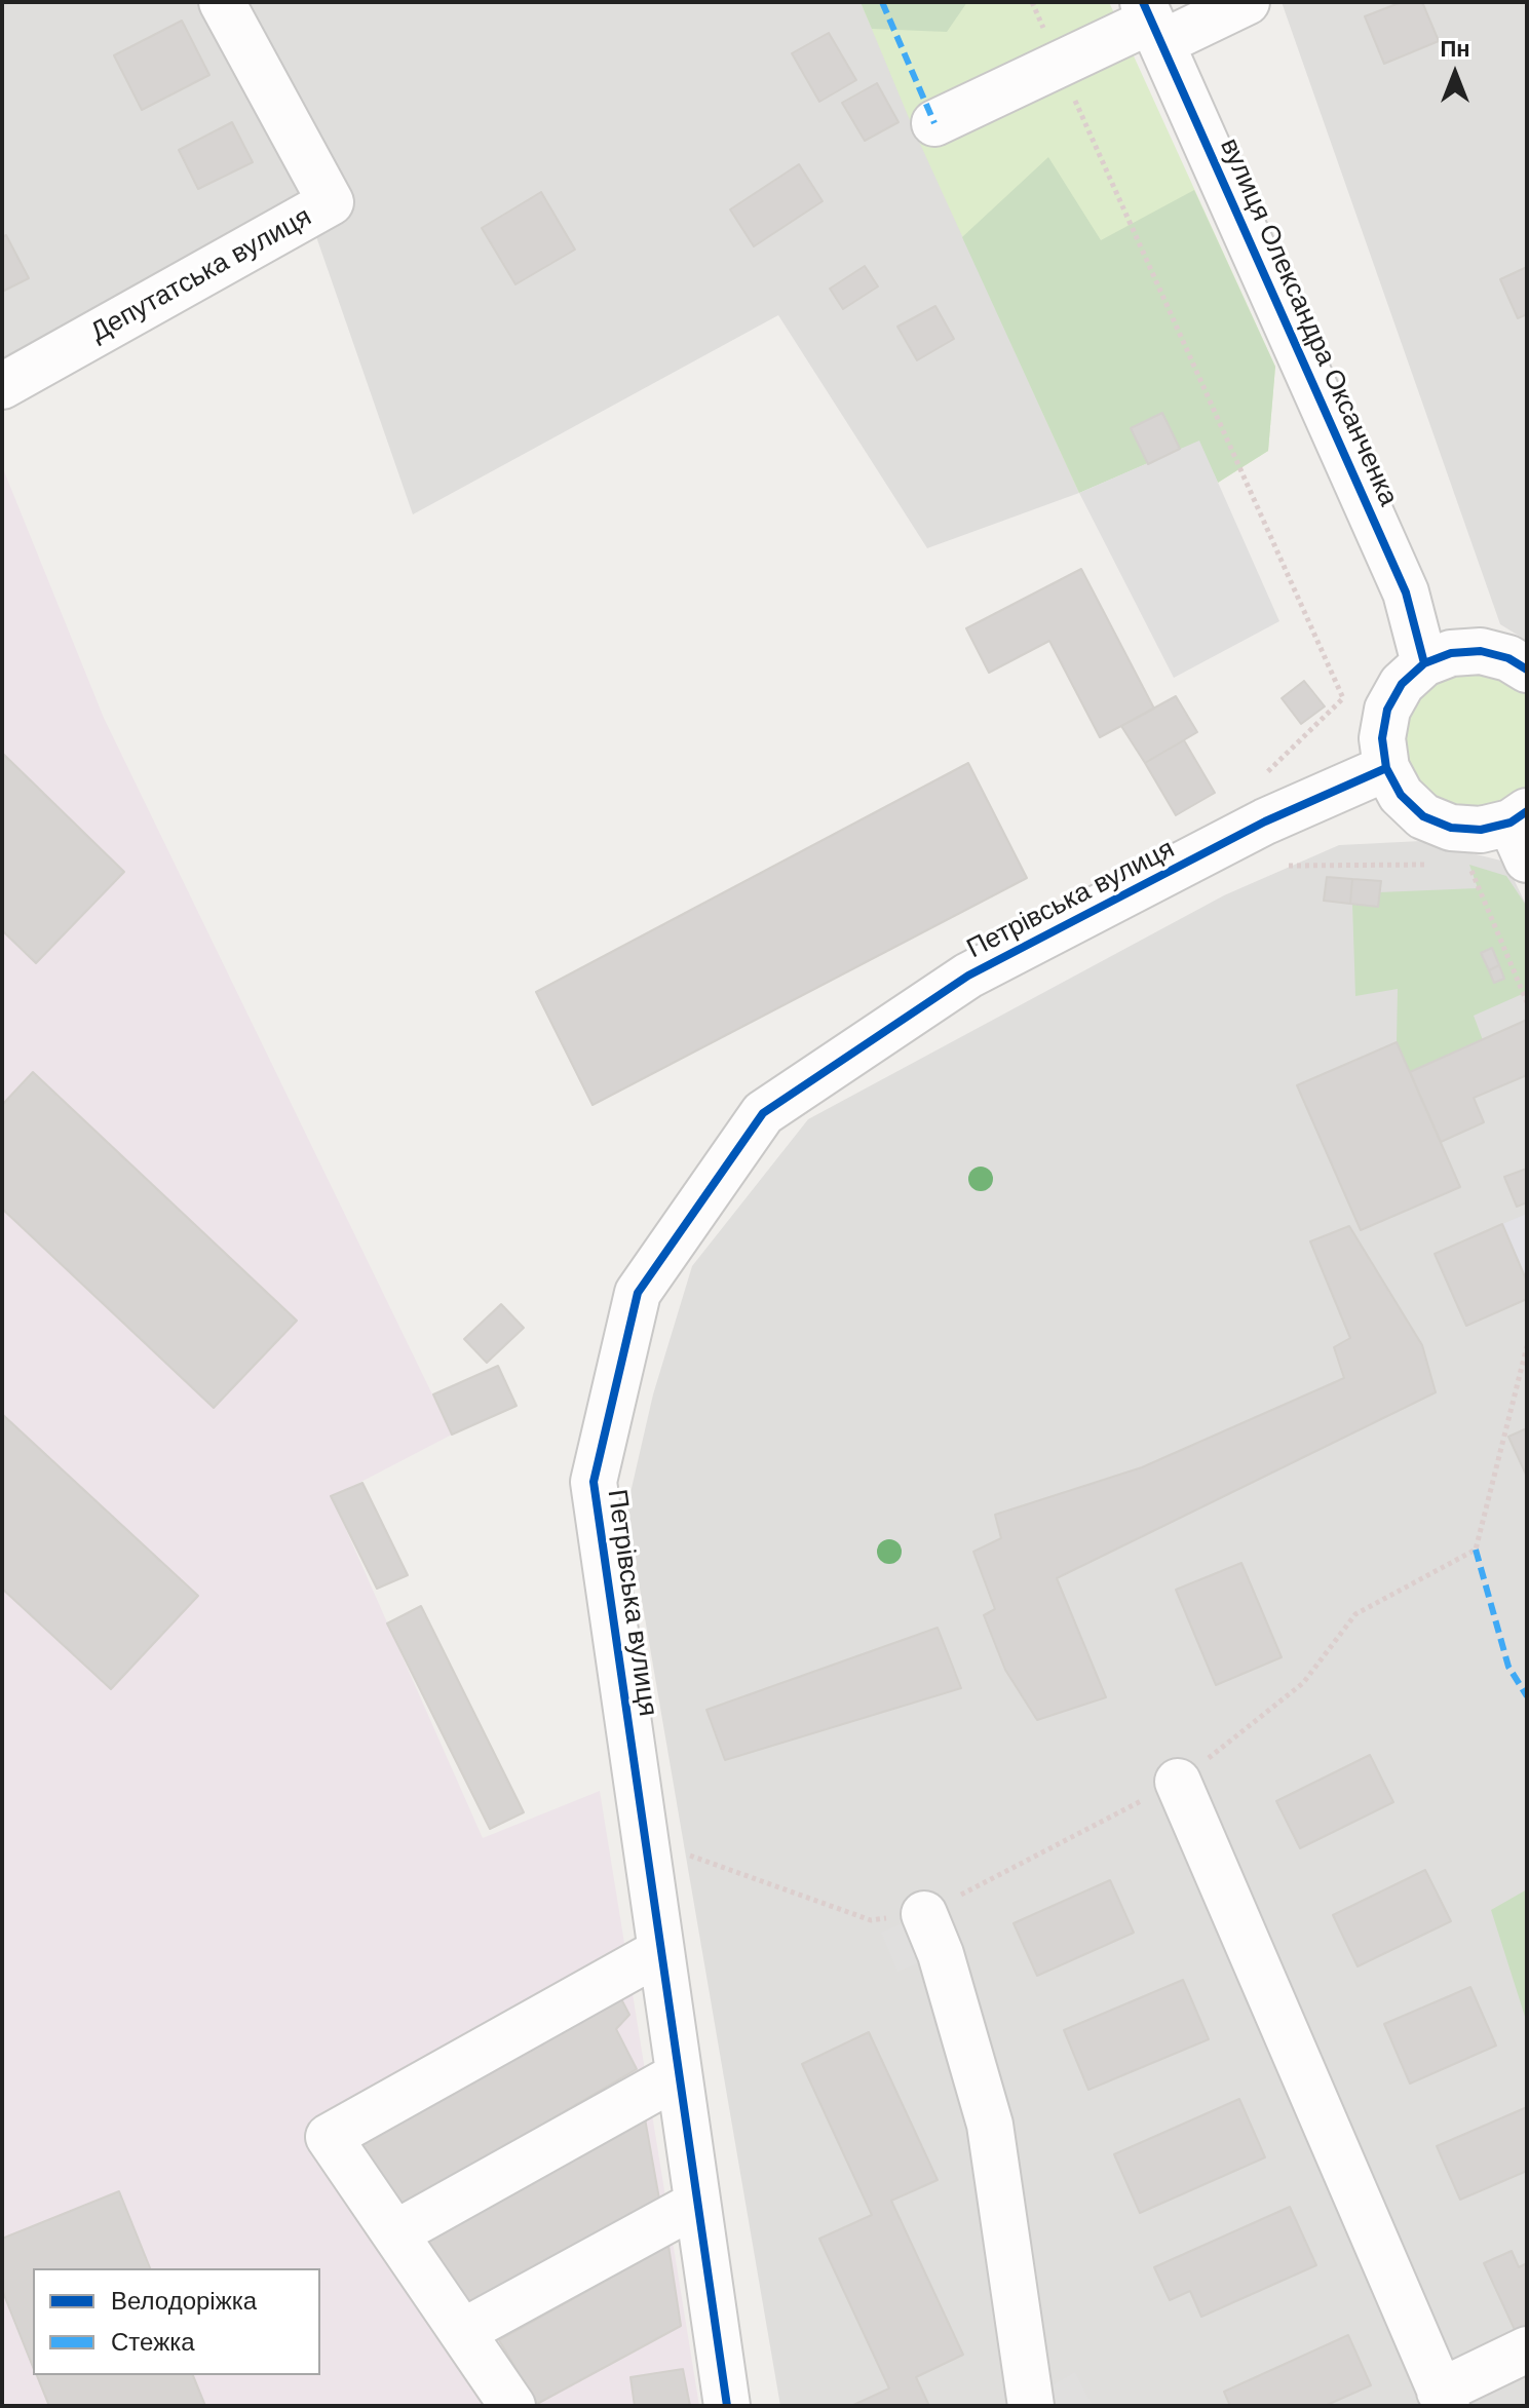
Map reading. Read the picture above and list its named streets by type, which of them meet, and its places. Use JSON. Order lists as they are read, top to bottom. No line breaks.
{"streets":{"street":["Депутатська вулиця","вулиця Олександра Оксанченка","Петрівська вулиця"]},"legend":["Велодоріжка","Стежка"],"north":"top"}
